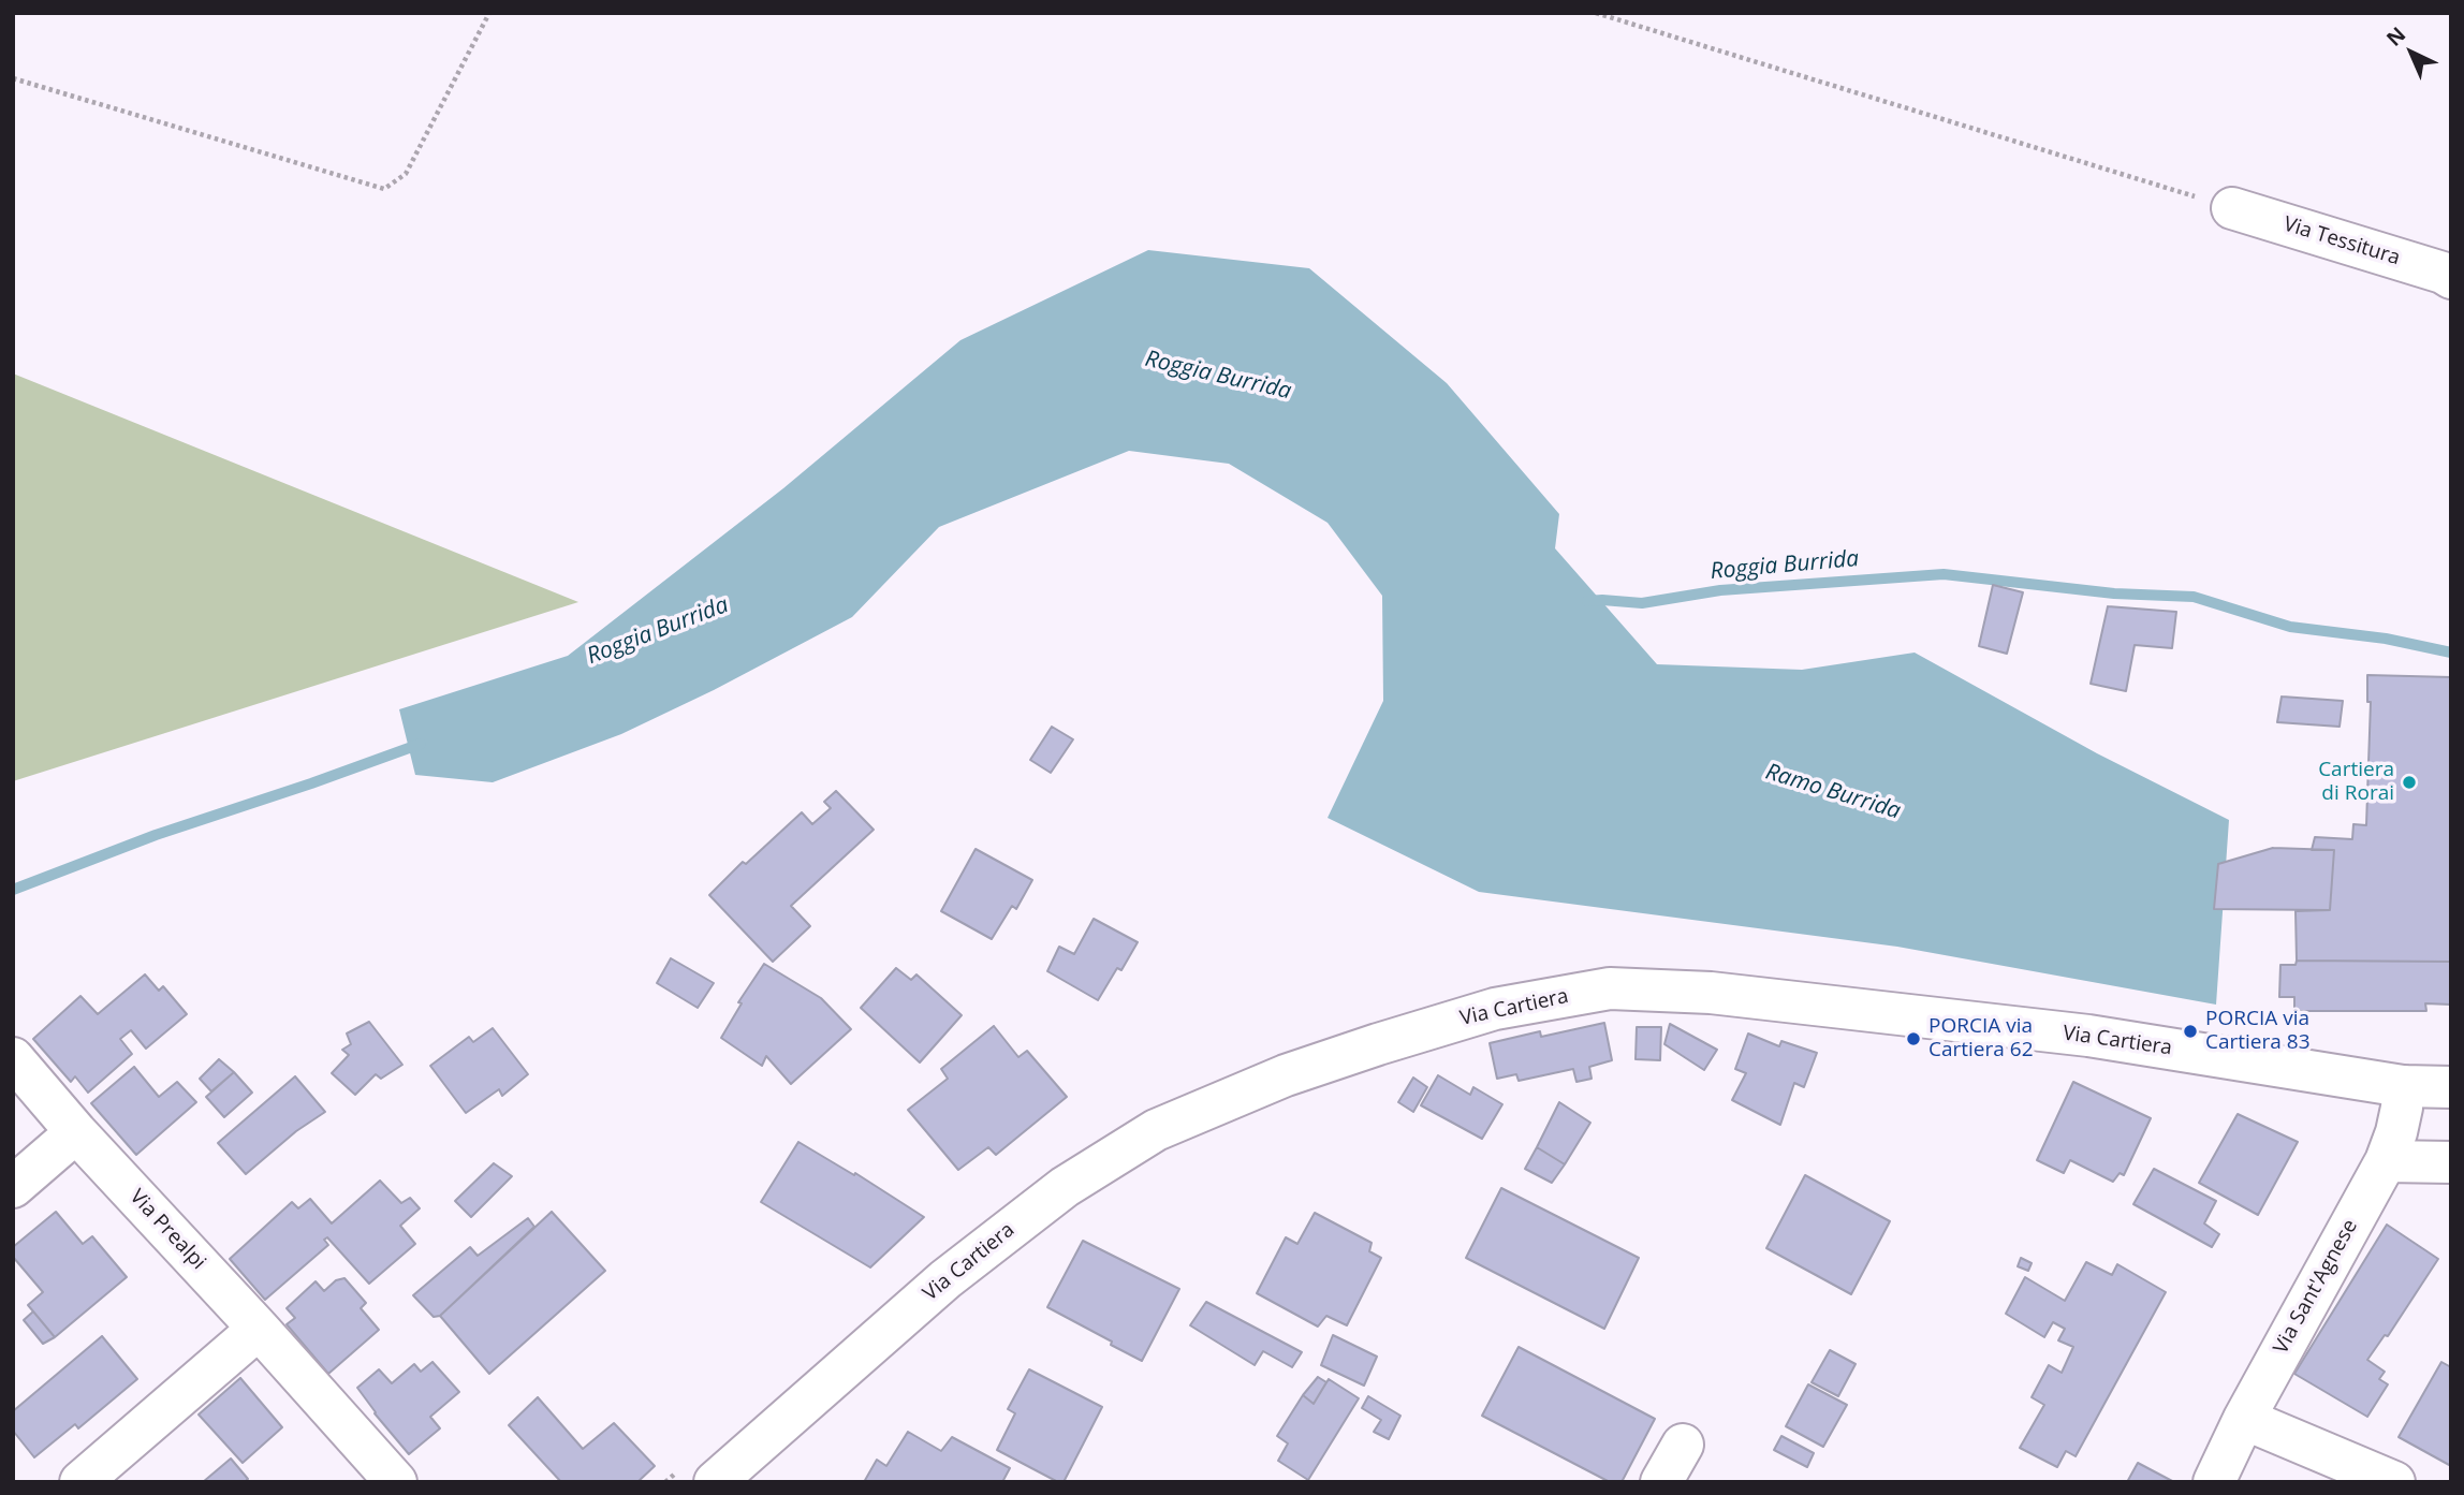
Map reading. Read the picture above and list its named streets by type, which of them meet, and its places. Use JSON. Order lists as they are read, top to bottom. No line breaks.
{"streets":{"main road":["Via Tessitura","Via Cartiera","Via Prealpi","Via Sant'Agnese"]},"crossings":[["Via Cartiera","Via Sant'Agnese"]],"water":["Roggia Burrida","Ramo Burrida"],"places":["Cartiera di Rorai","PORCIA via Cartiera 83","PORCIA via Cartiera 62"],"north":"top left"}
